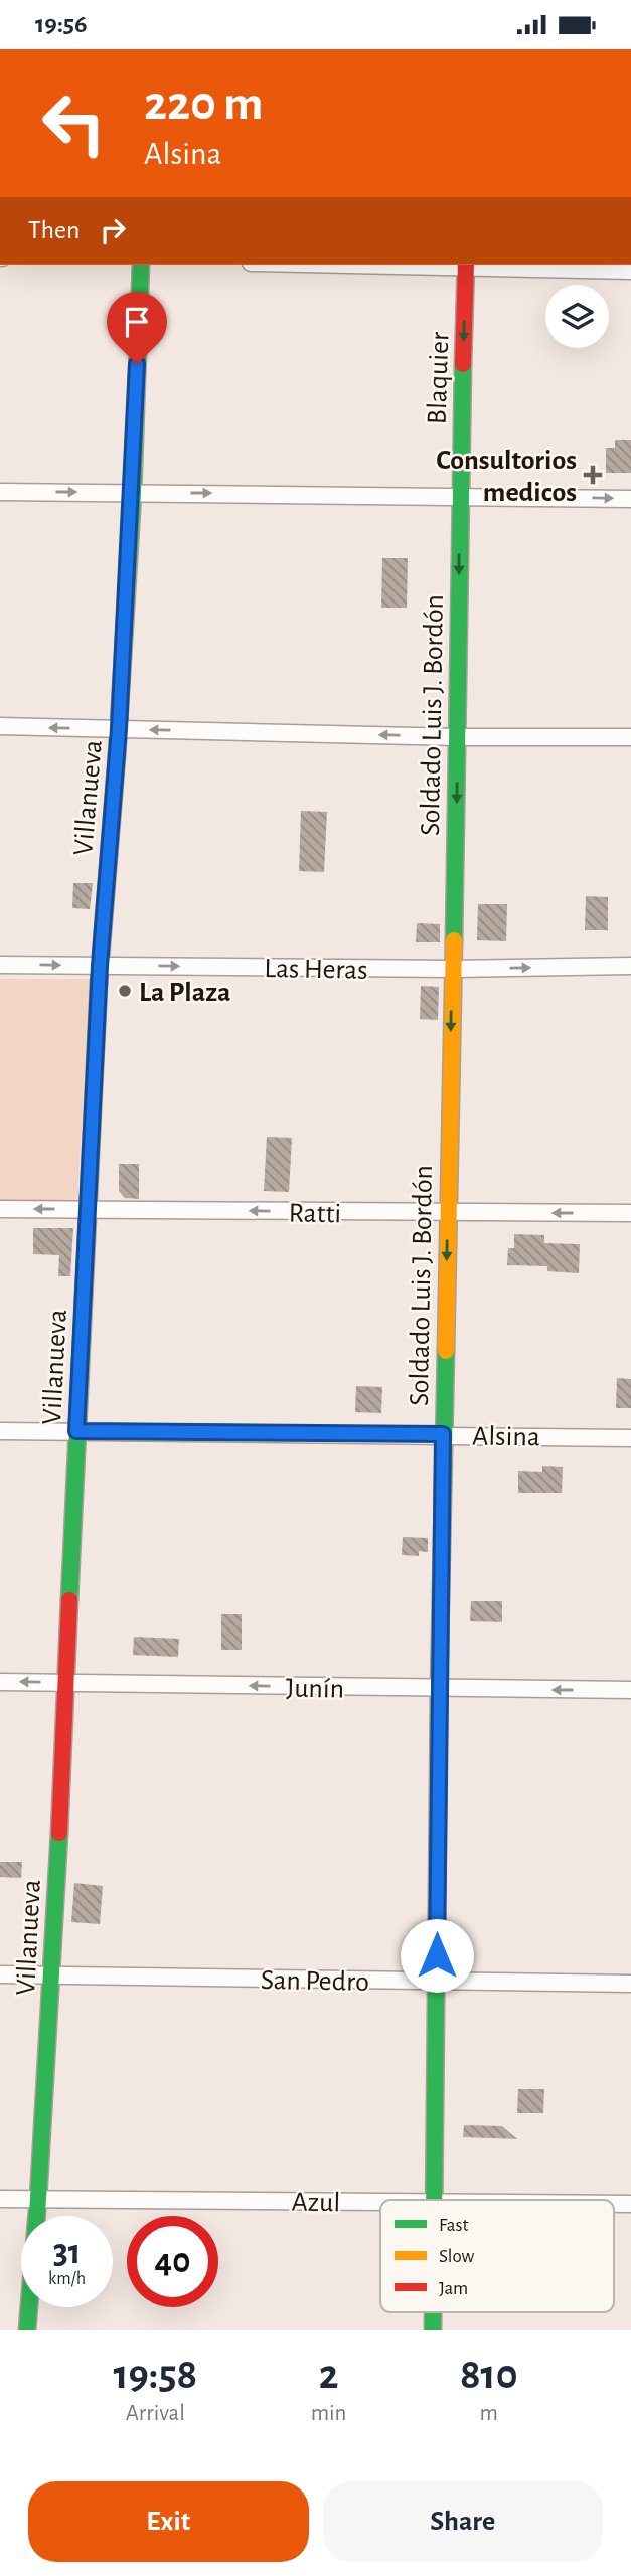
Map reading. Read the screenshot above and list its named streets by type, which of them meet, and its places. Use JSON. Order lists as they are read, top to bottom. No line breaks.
{"streets":{"street":["Blaquier","Soldado Luis J. Bordón","Villanueva","Las Heras","Ratti","Alsina","Junín","San Pedro","Azul"]},"crossings":[["Blaquier","Soldado Luis J. Bordón"],["Soldado Luis J. Bordón","Las Heras"],["Soldado Luis J. Bordón","Ratti"],["Soldado Luis J. Bordón","Alsina"],["Soldado Luis J. Bordón","Junín"],["Soldado Luis J. Bordón","San Pedro"],["Villanueva","Las Heras"],["Villanueva","Ratti"],["Villanueva","Alsina"],["Villanueva","Junín"],["Villanueva","San Pedro"],["Villanueva","Azul"]],"one_way":["Blaquier","Soldado Luis J. Bordón","Las Heras","Ratti","Junín"],"places":{"health":["Consultorios medicos"],"other":["La Plaza"]},"legend":["Fast","Slow","Jam"],"page":{"status":"19:56","turn":["220 m","Alsina"],"then":"Then","speed":"31 km/h","limit":"40","eta":["19:58","Arrival","2","min","810","m"],"buttons":["Exit","Share"]}}
